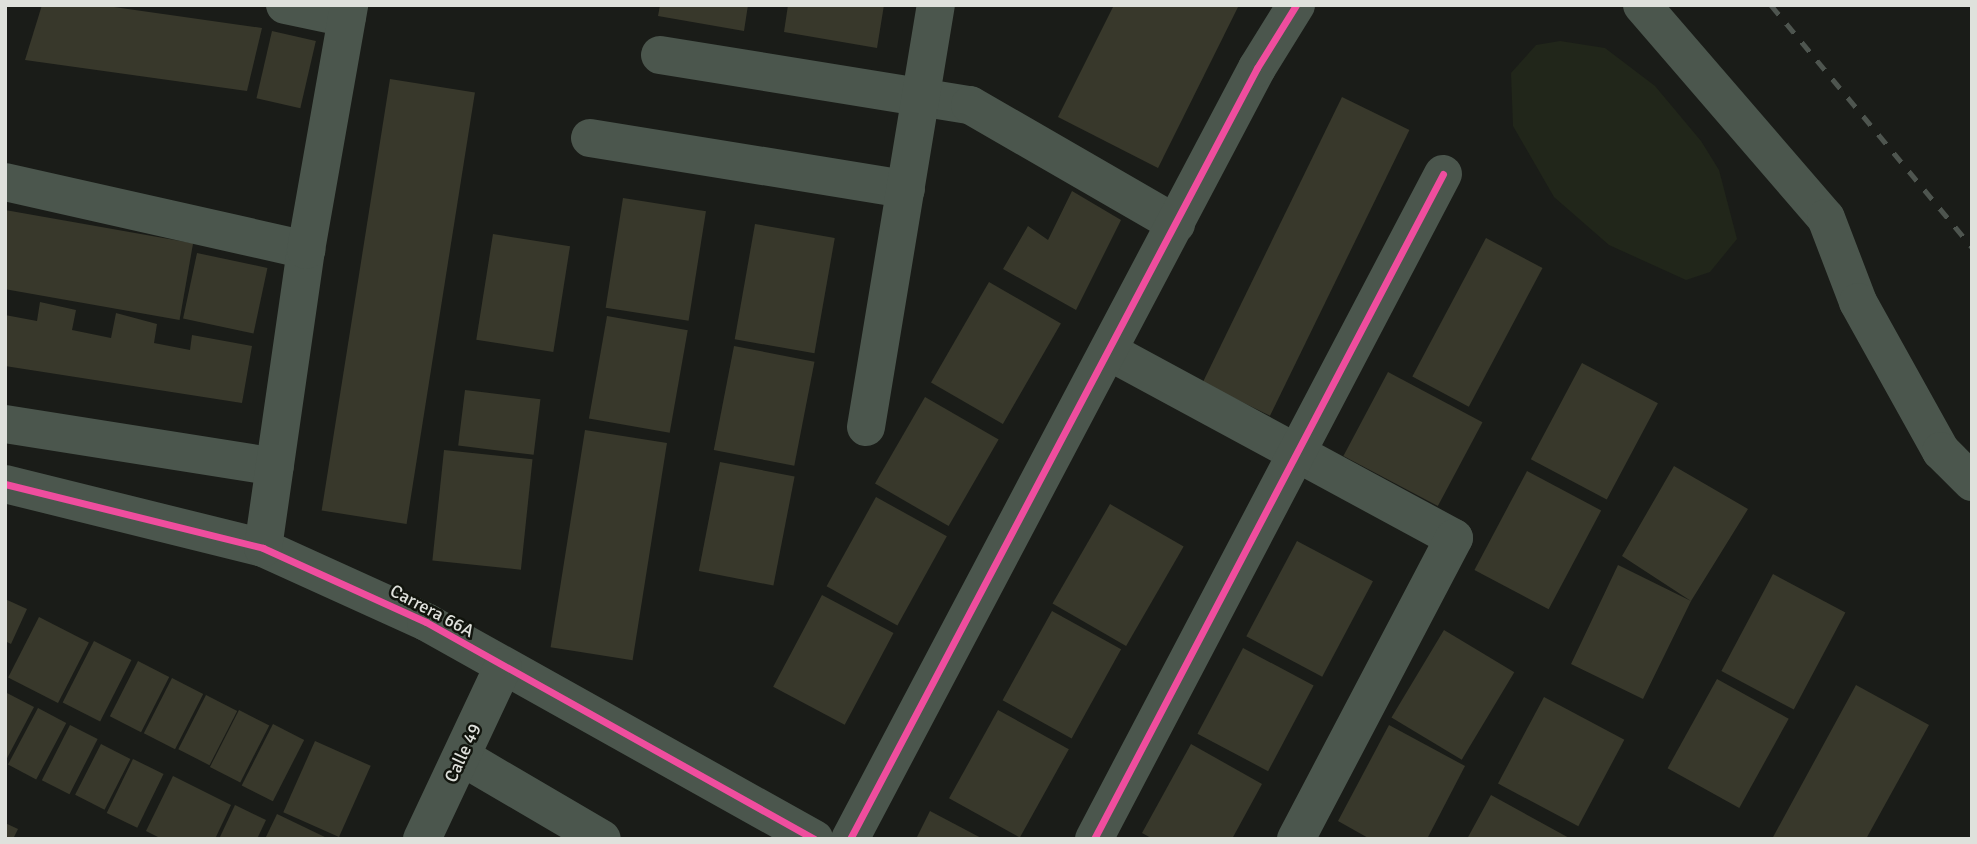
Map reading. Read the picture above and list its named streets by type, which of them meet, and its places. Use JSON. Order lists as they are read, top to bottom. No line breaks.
{"streets":{"street":["Carrera 66A","Calle 49"]},"crossings":[["Carrera 66A","Calle 49"]]}
